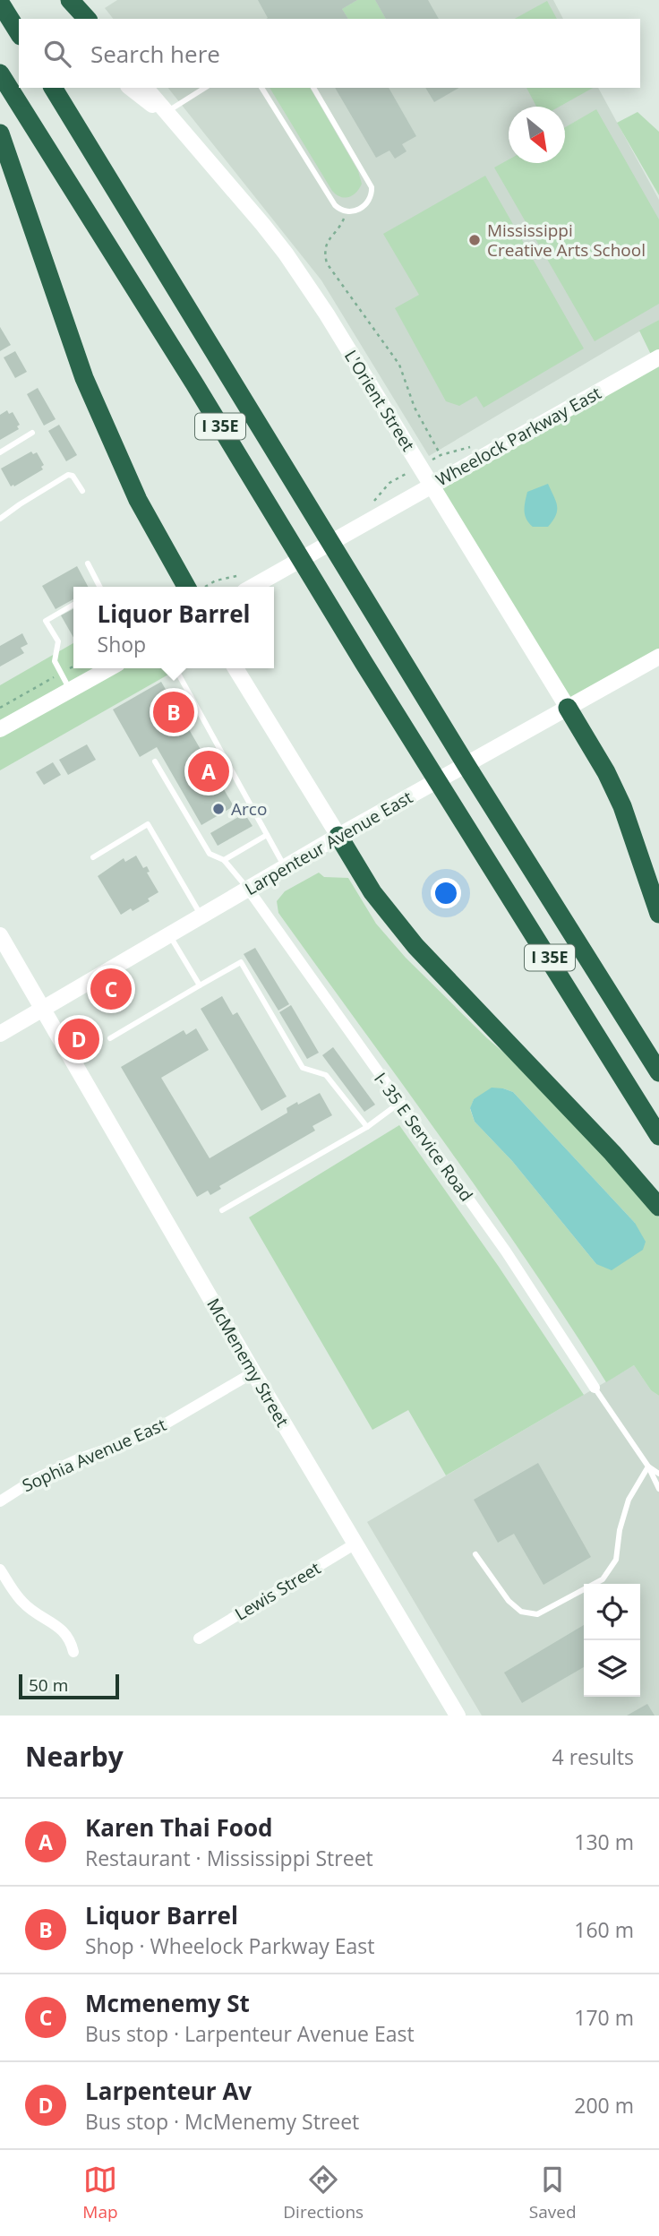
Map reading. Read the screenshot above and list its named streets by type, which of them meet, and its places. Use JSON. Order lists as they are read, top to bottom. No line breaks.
{"streets":{"highway":["I 35E"],"street":["L'Orient Street","Wheelock Parkway East","Larpenteur Avenue East","I- 35 E Service Road","McMenemy Street","Sophia Avenue East","Lewis Street"]},"crossings":[["L'Orient Street","Wheelock Parkway East"],["L'Orient Street","Larpenteur Avenue East"],["Larpenteur Avenue East","I- 35 E Service Road"],["Larpenteur Avenue East","McMenemy Street"],["McMenemy Street","Sophia Avenue East"],["McMenemy Street","Lewis Street"]],"places":["Mississippi Creative Arts School","Arco"],"scale_bar":"50 m","north":"bottom right","page":{"search":"Search here","popup":["Liquor Barrel","Shop"],"pins":["B","A","C","D"],"scale":"50 m","heading":["Nearby","4 results"],"list":[{"mark":"A","name":"Karen Thai Food","note":"Restaurant · Mississippi Street","value":"130 m"},{"mark":"B","name":"Liquor Barrel","note":"Shop · Wheelock Parkway East","value":"160 m"},{"mark":"C","name":"Mcmenemy St","note":"Bus stop · Larpenteur Avenue East","value":"170 m"},{"mark":"D","name":"Larpenteur Av","note":"Bus stop · McMenemy Street","value":"200 m"}],"nav":["Map","Directions","Saved"]}}
